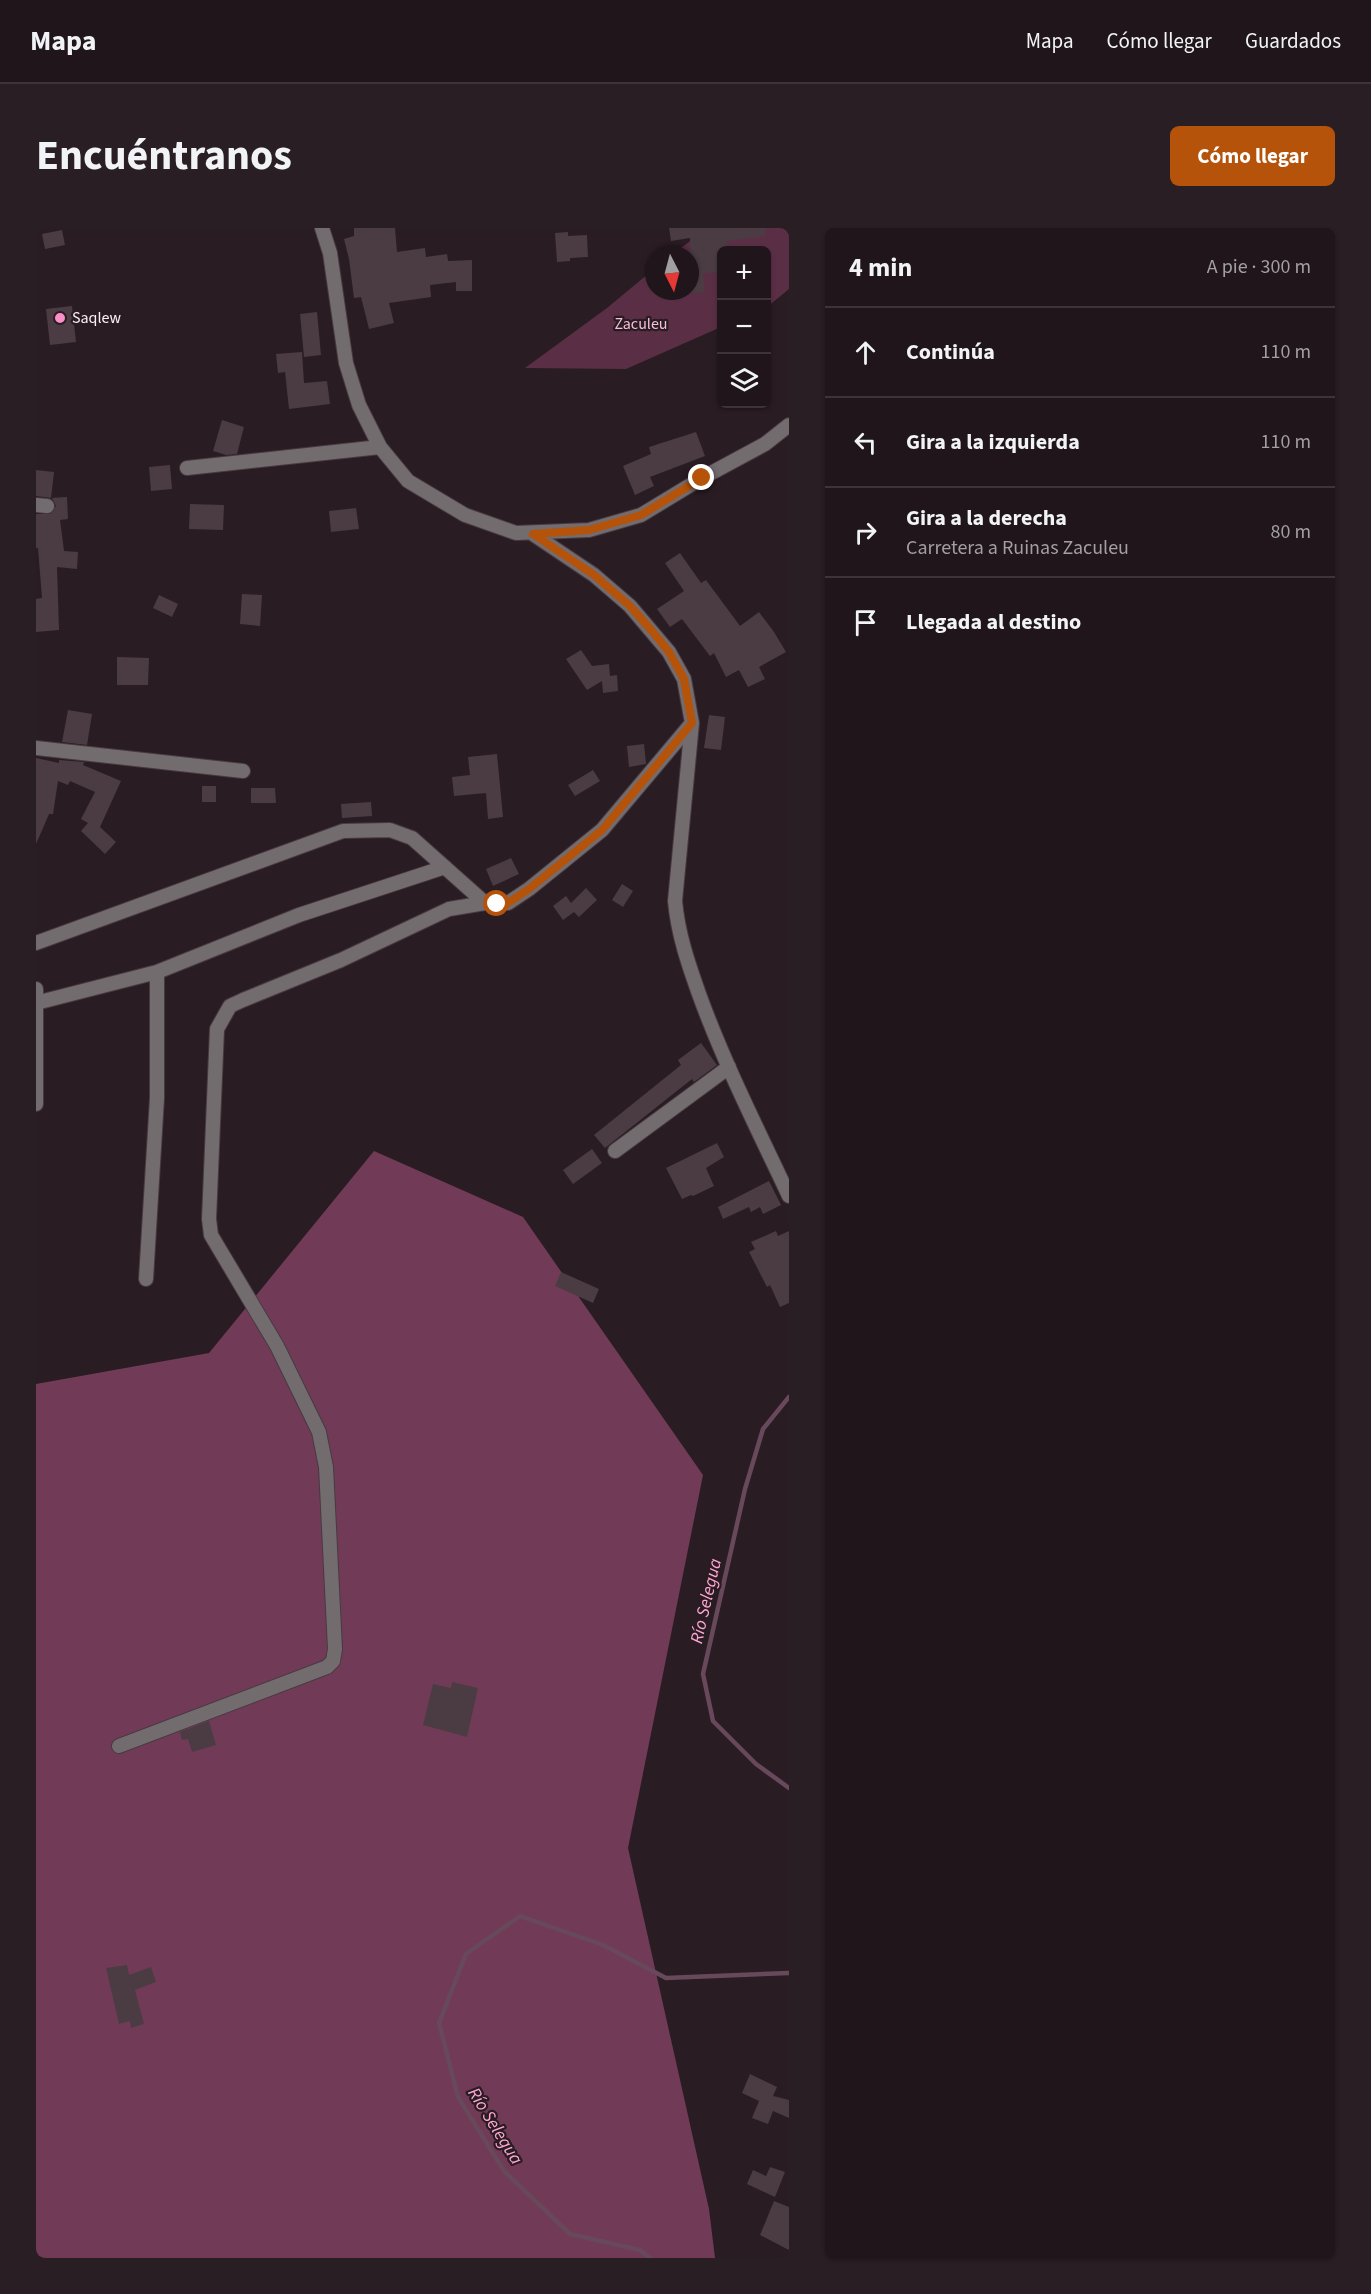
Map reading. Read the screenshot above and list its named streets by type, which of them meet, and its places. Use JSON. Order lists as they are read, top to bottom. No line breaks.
{"water":["Río Selegua"],"parks":["Zaculeu"],"places":["Saqlew"],"north":"bottom","page":{"header":"Mapa","nav":["Mapa","Cómo llegar","Guardados"],"title":"Encuéntranos","buttons":"Cómo llegar","heading":["4 min","A pie · 300 m"],"map_buttons":["+","−"],"list":[["Continúa","110 m"],["Gira a la izquierda","110 m"],["Gira a la derecha","Carretera a Ruinas Zaculeu","80 m"],"Llegada al destino"]}}
